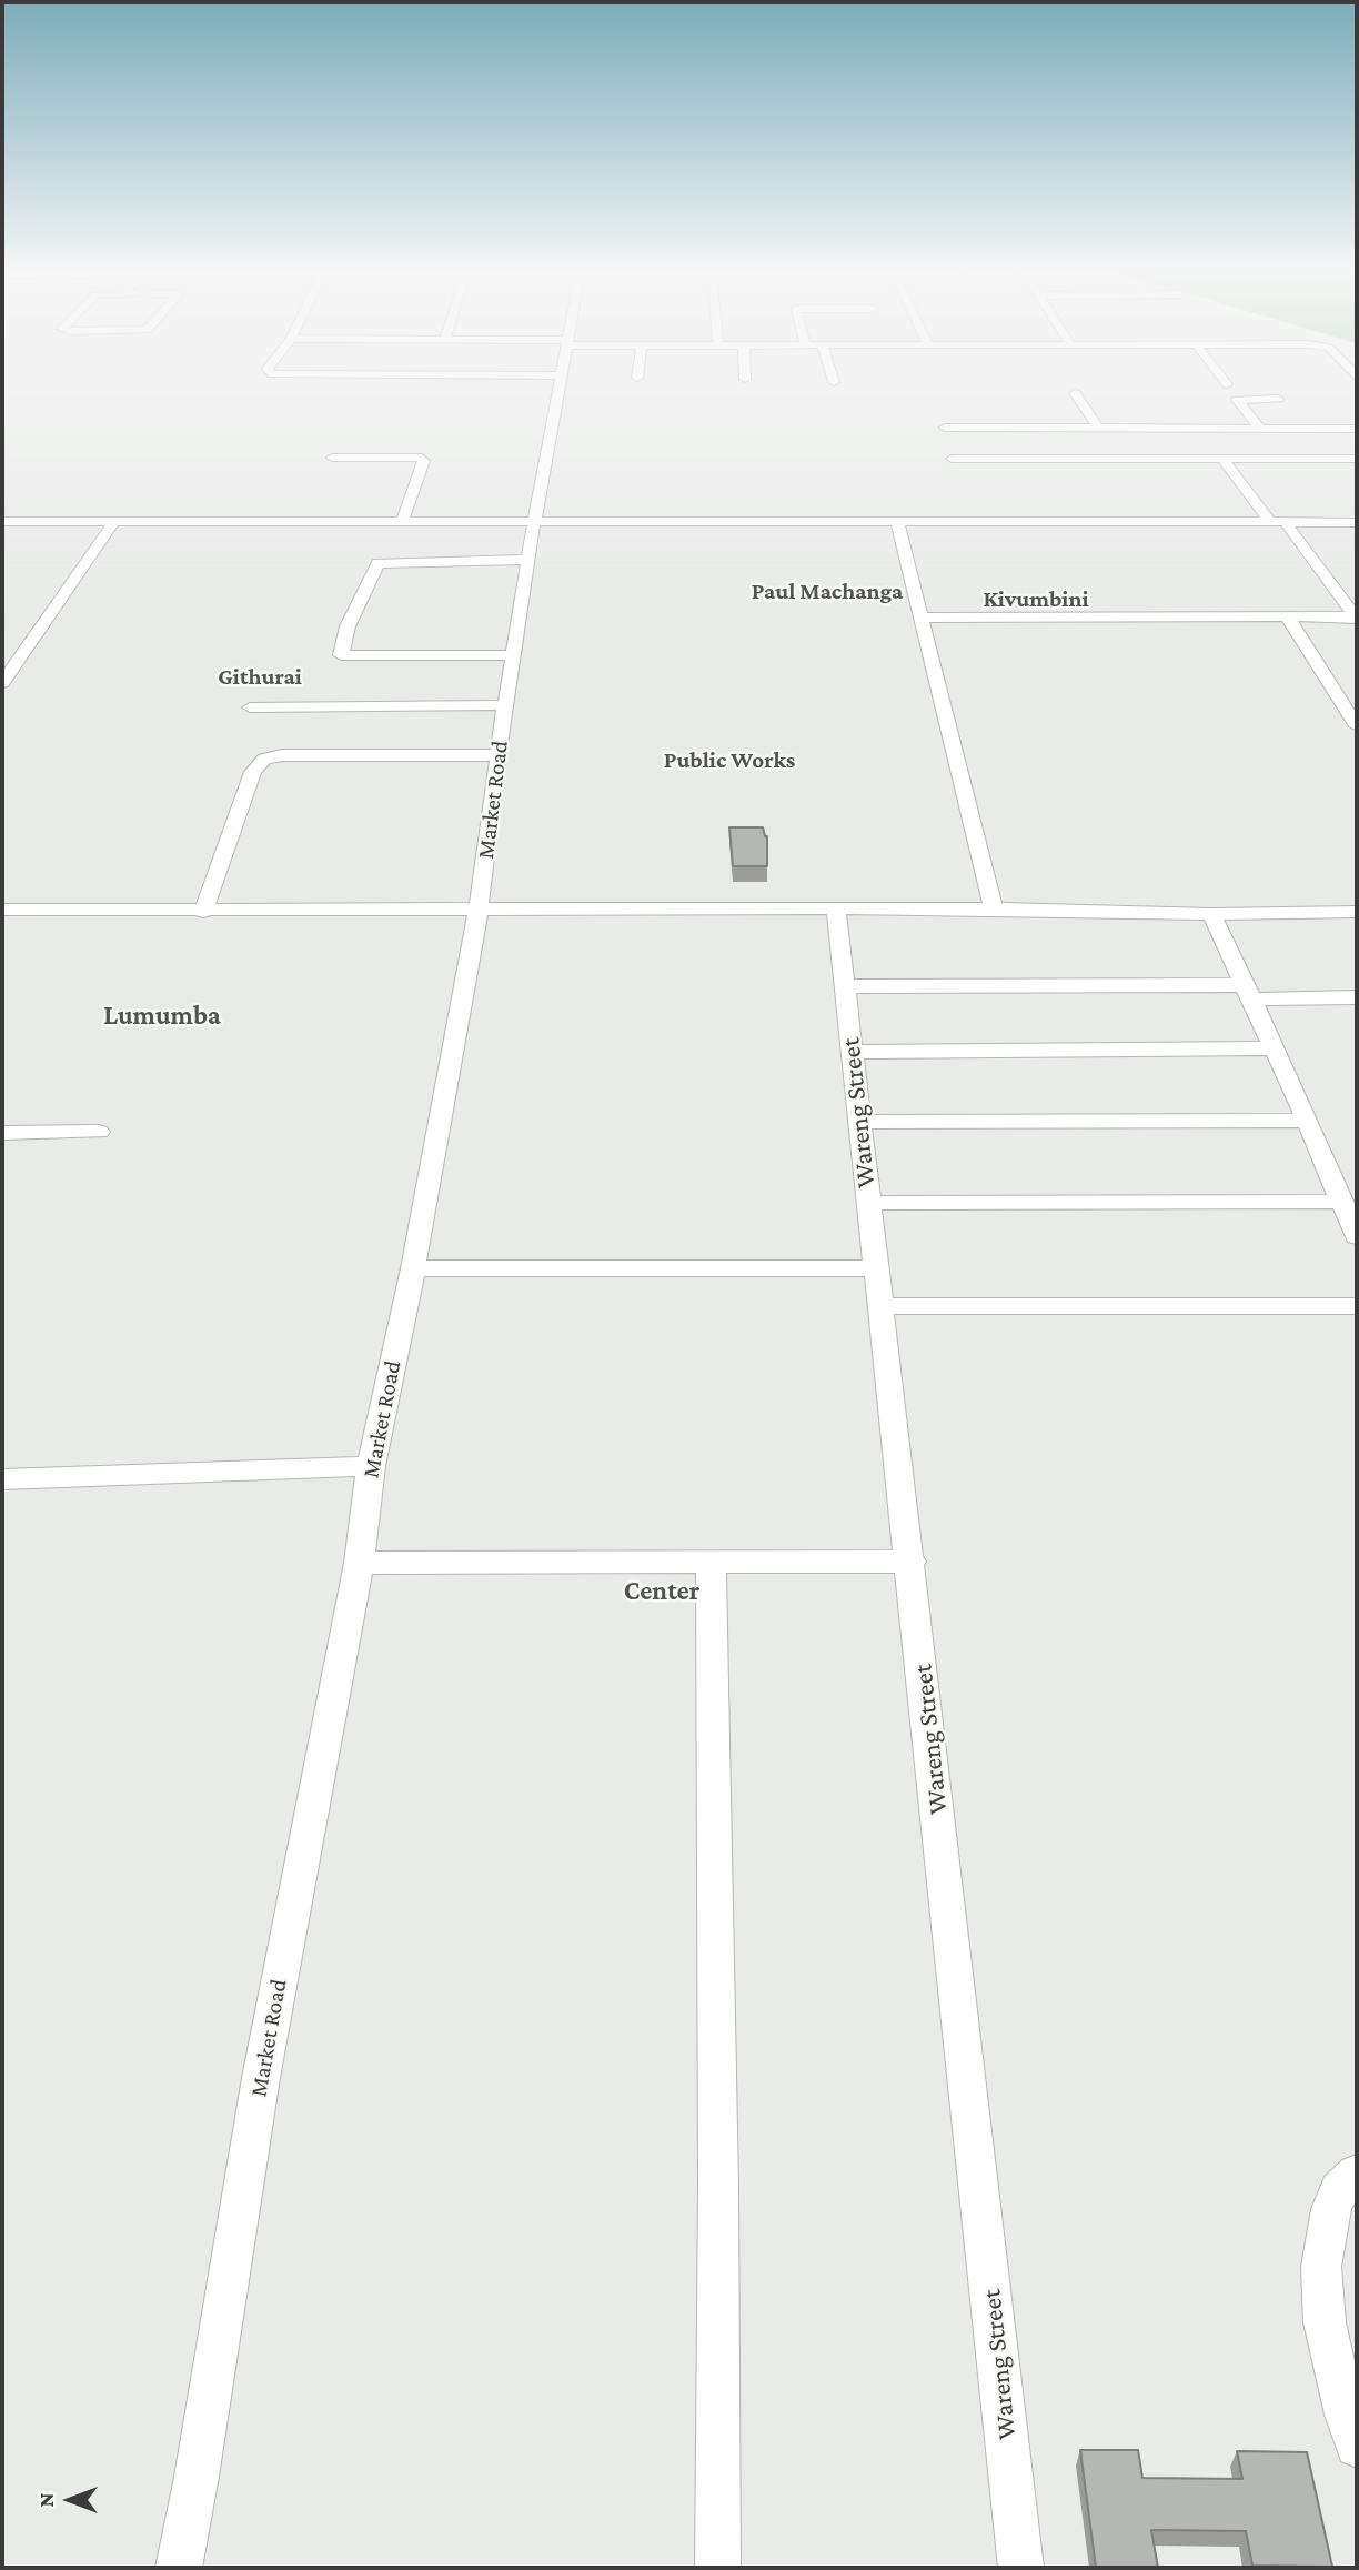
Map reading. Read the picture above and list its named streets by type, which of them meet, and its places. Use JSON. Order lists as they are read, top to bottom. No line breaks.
{"streets":{"street":["Market Road","Wareng Street"]},"districts":["Paul Machanga","Kivumbini","Githurai","Public Works","Lumumba","Center"],"north":"left"}
